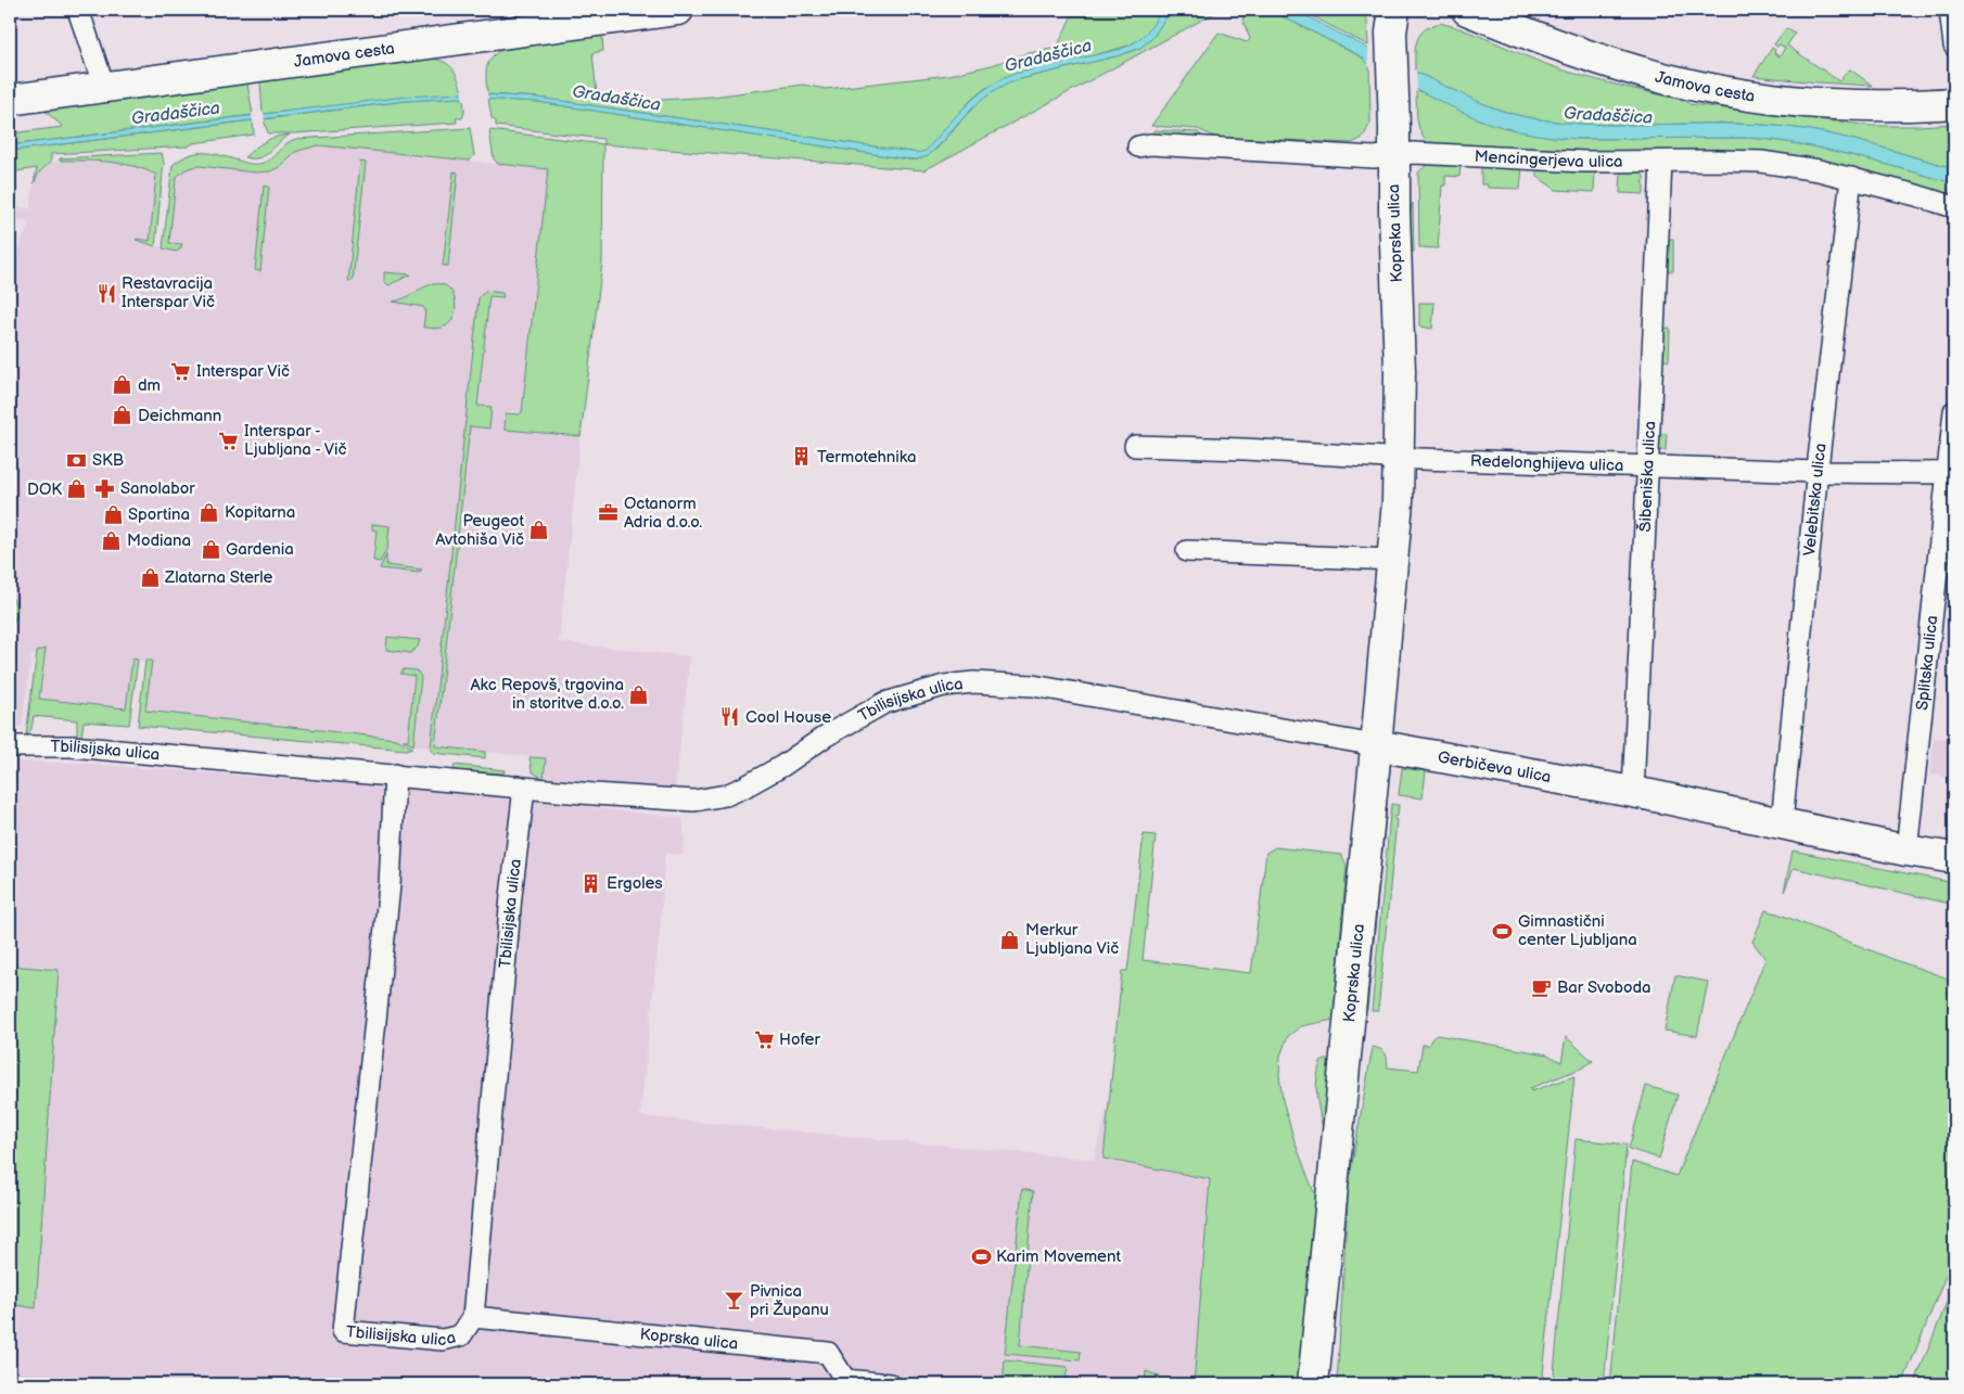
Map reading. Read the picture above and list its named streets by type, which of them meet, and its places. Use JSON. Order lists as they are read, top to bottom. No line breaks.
{"streets":{"street":["Jamova cesta","Mencingerjeva ulica","Koprska ulica","Redelonghijeva ulica","Šibeniška ulica","Velebitska ulica","Splitska ulica","Tbilisijska ulica","Gerbičeva ulica"]},"crossings":[["Mencingerjeva ulica","Koprska ulica"],["Mencingerjeva ulica","Šibeniška ulica"],["Mencingerjeva ulica","Velebitska ulica"],["Koprska ulica","Redelonghijeva ulica"],["Koprska ulica","Tbilisijska ulica"],["Koprska ulica","Gerbičeva ulica"],["Redelonghijeva ulica","Šibeniška ulica"],["Redelonghijeva ulica","Velebitska ulica"],["Redelonghijeva ulica","Splitska ulica"],["Šibeniška ulica","Gerbičeva ulica"],["Velebitska ulica","Gerbičeva ulica"],["Splitska ulica","Gerbičeva ulica"],["Tbilisijska ulica","Gerbičeva ulica"]],"water":["Gradaščica"],"places":{"restaurant":["Restavracija Interspar Vič","Cool House"],"supermarket":["Interspar Vič","Interspar - Ljubljana - Vič","Hofer"],"shop":["dm","Deichmann","DOK","Kopitarna","Sportina","Peugeot Avtohiša Vič","Modiana","Gardenia","Zlatarna Sterle","Akc Repovš, trgovina in storitve d.o.o.","Merkur Ljubljana Vič"],"building":["Termotehnika","Ergoles"],"bank":["SKB"],"pharmacy":["Sanolabor"],"office":["Octanorm Adria d.o.o."],"sports":["Gimnastični center Ljubljana","Karim Movement"],"cafe":["Bar Svoboda"],"bar":["Pivnica pri Županu"]}}
